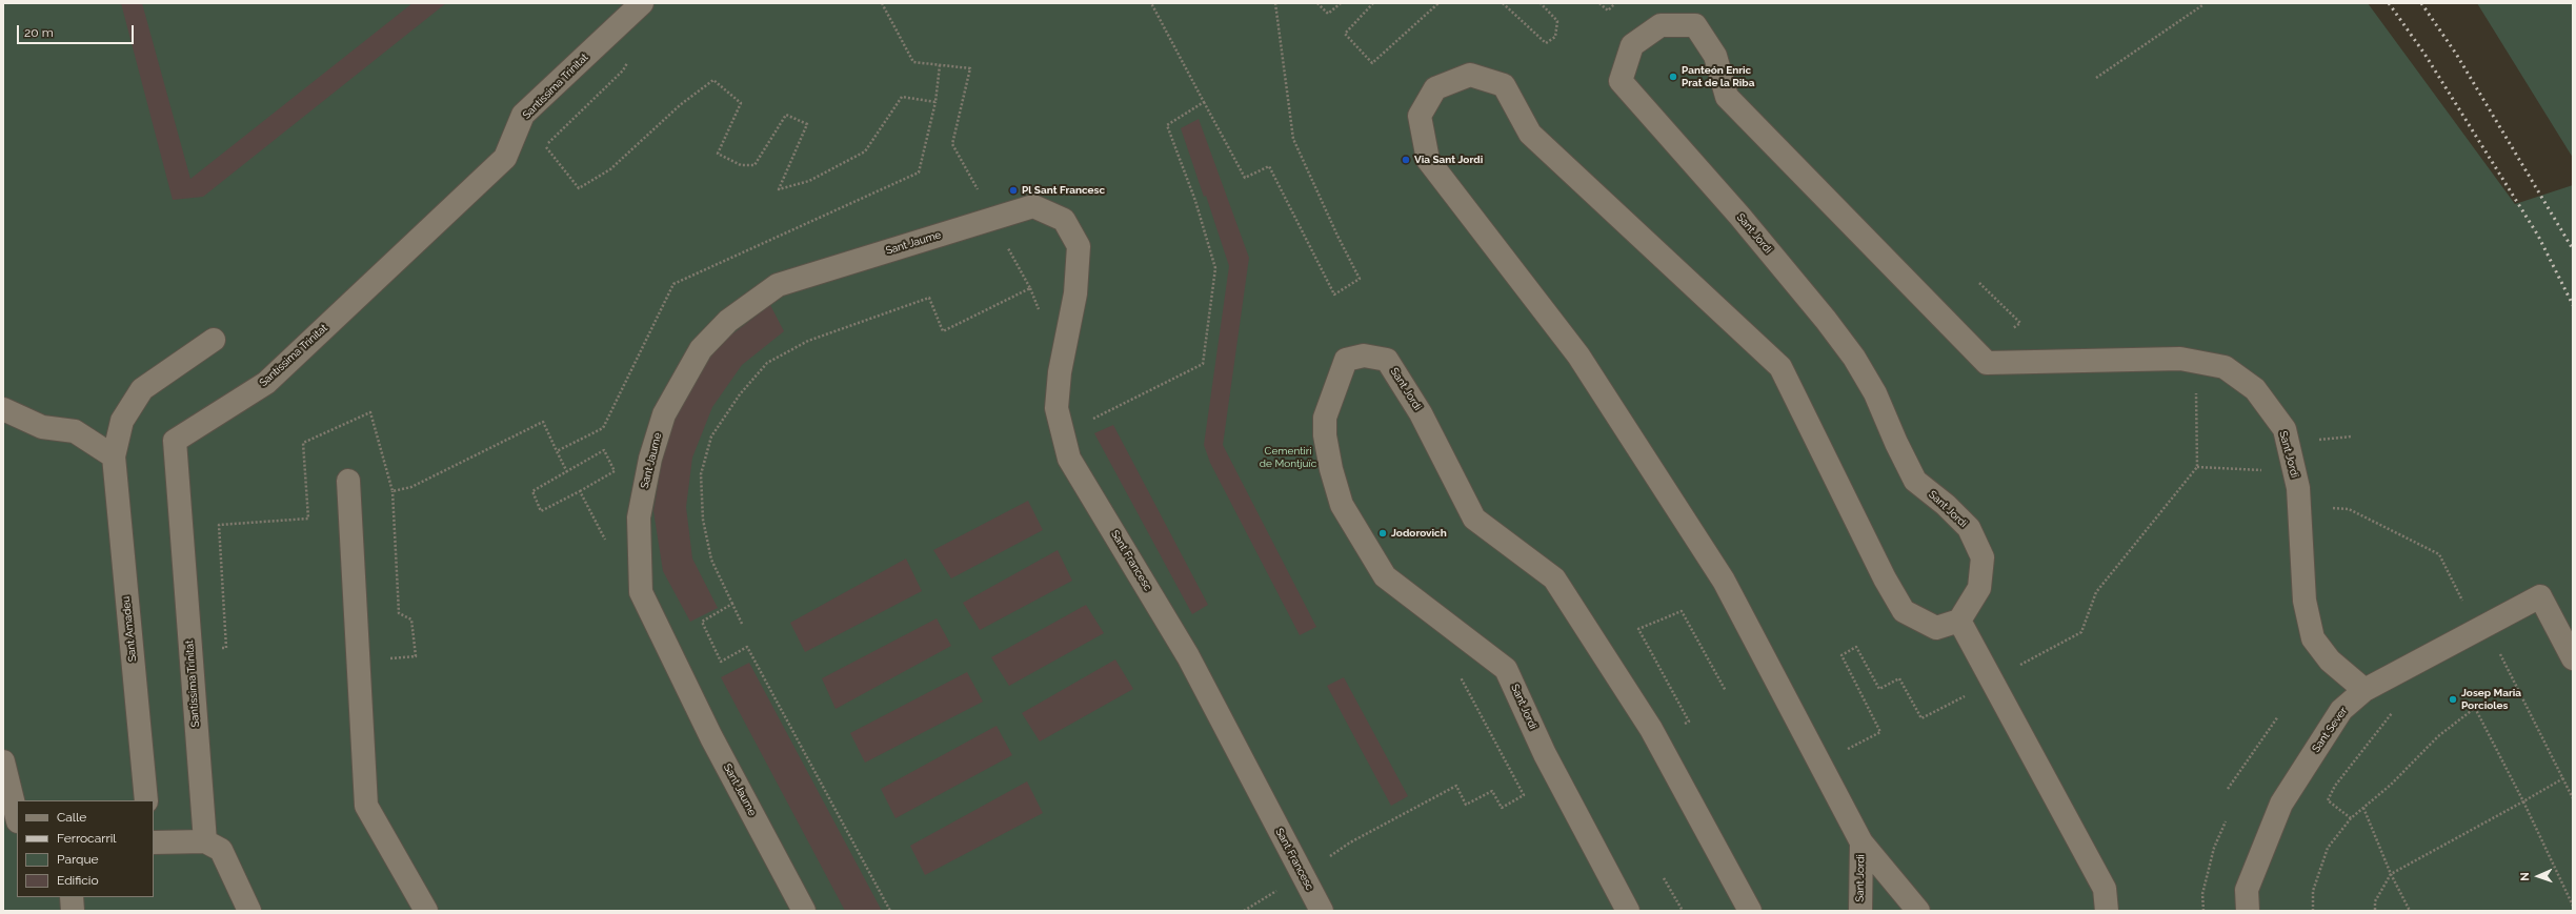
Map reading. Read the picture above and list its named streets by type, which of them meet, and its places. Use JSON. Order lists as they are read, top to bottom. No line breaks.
{"streets":{"lane":["Santíssima Trinitat","Sant Jordi","Sant Jaume","Sant Francesc","Sant Amadeu","Sant Sever"]},"crossings":[["Sant Jordi","Sant Sever"],["Sant Jaume","Sant Francesc"]],"parks":["Cementiri de Montjuïc"],"places":["Panteón Enric Prat de la Riba","Via Sant Jordi","Pl Sant Francesc","Jodorovich","Josep Maria Porcioles"],"legend":["Calle","Ferrocarril","Parque","Edificio"],"scale_bar":"20 m","north":"left"}
